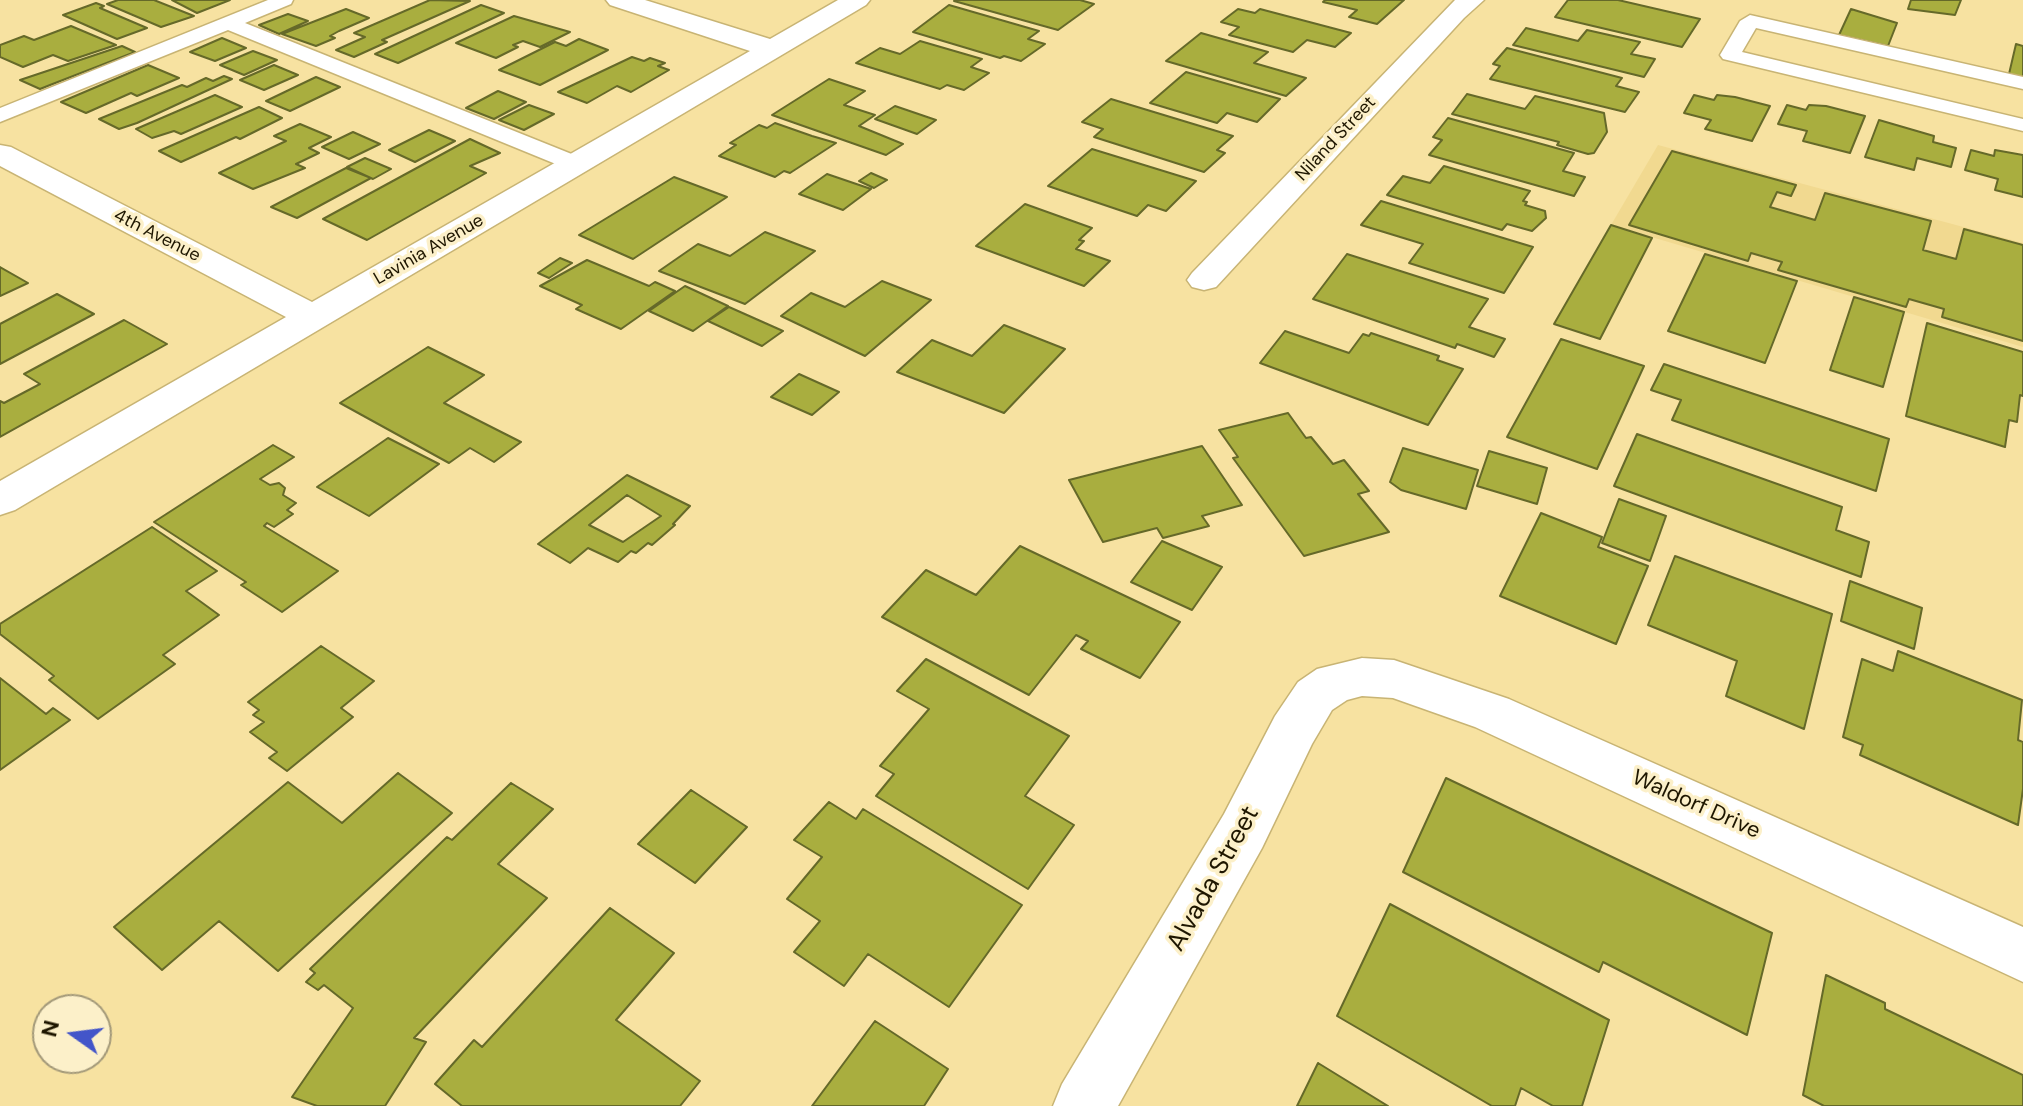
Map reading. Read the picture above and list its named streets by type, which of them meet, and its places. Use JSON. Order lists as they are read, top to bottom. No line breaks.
{"streets":{"street":["Niland Street","4th Avenue","Lavinia Avenue","Waldorf Drive","Alvada Street"]},"crossings":[["4th Avenue","Lavinia Avenue"],["Waldorf Drive","Alvada Street"]],"north":"left"}
